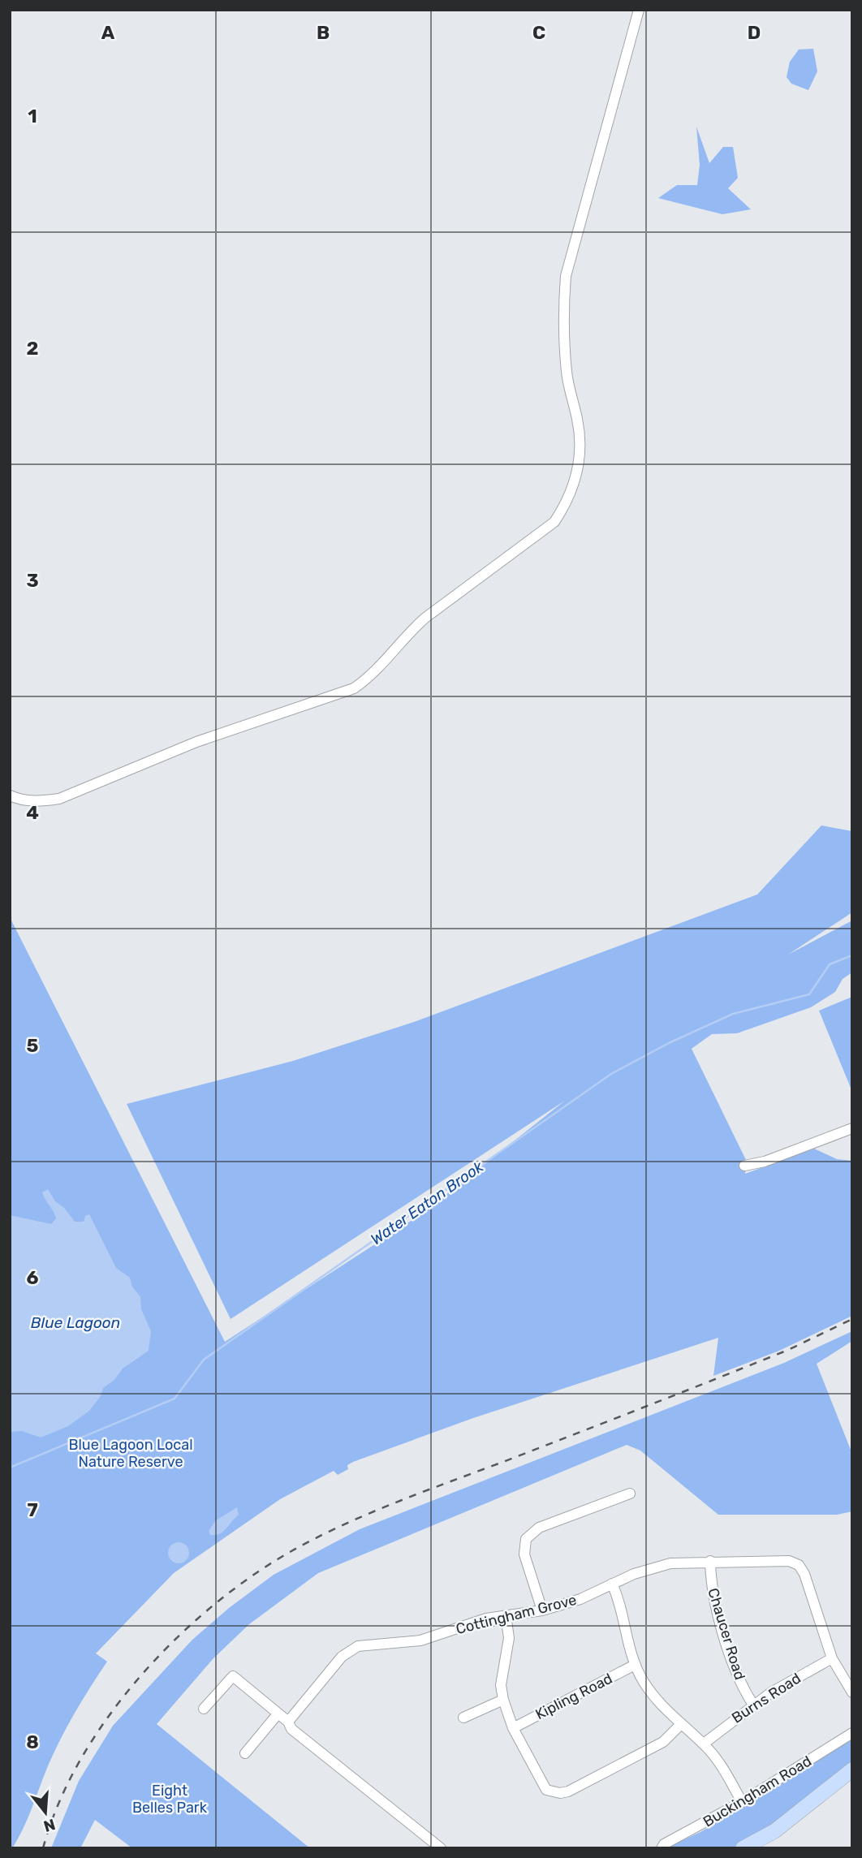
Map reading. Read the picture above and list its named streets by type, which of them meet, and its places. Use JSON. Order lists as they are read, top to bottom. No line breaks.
{"streets":{"street":["Cottingham Grove","Chaucer Road","Kipling Road","Burns Road","Buckingham Road"]},"crossings":[["Cottingham Grove","Chaucer Road"],["Cottingham Grove","Burns Road"],["Chaucer Road","Burns Road"]],"water":["Water Eaton Brook","Blue Lagoon"],"parks":["Blue Lagoon Local Nature Reserve","Eight Belles Park"],"north":"bottom","grid":{"columns":["A","B","C","D"],"rows":["1","2","3","4","5","6","7","8"]}}
